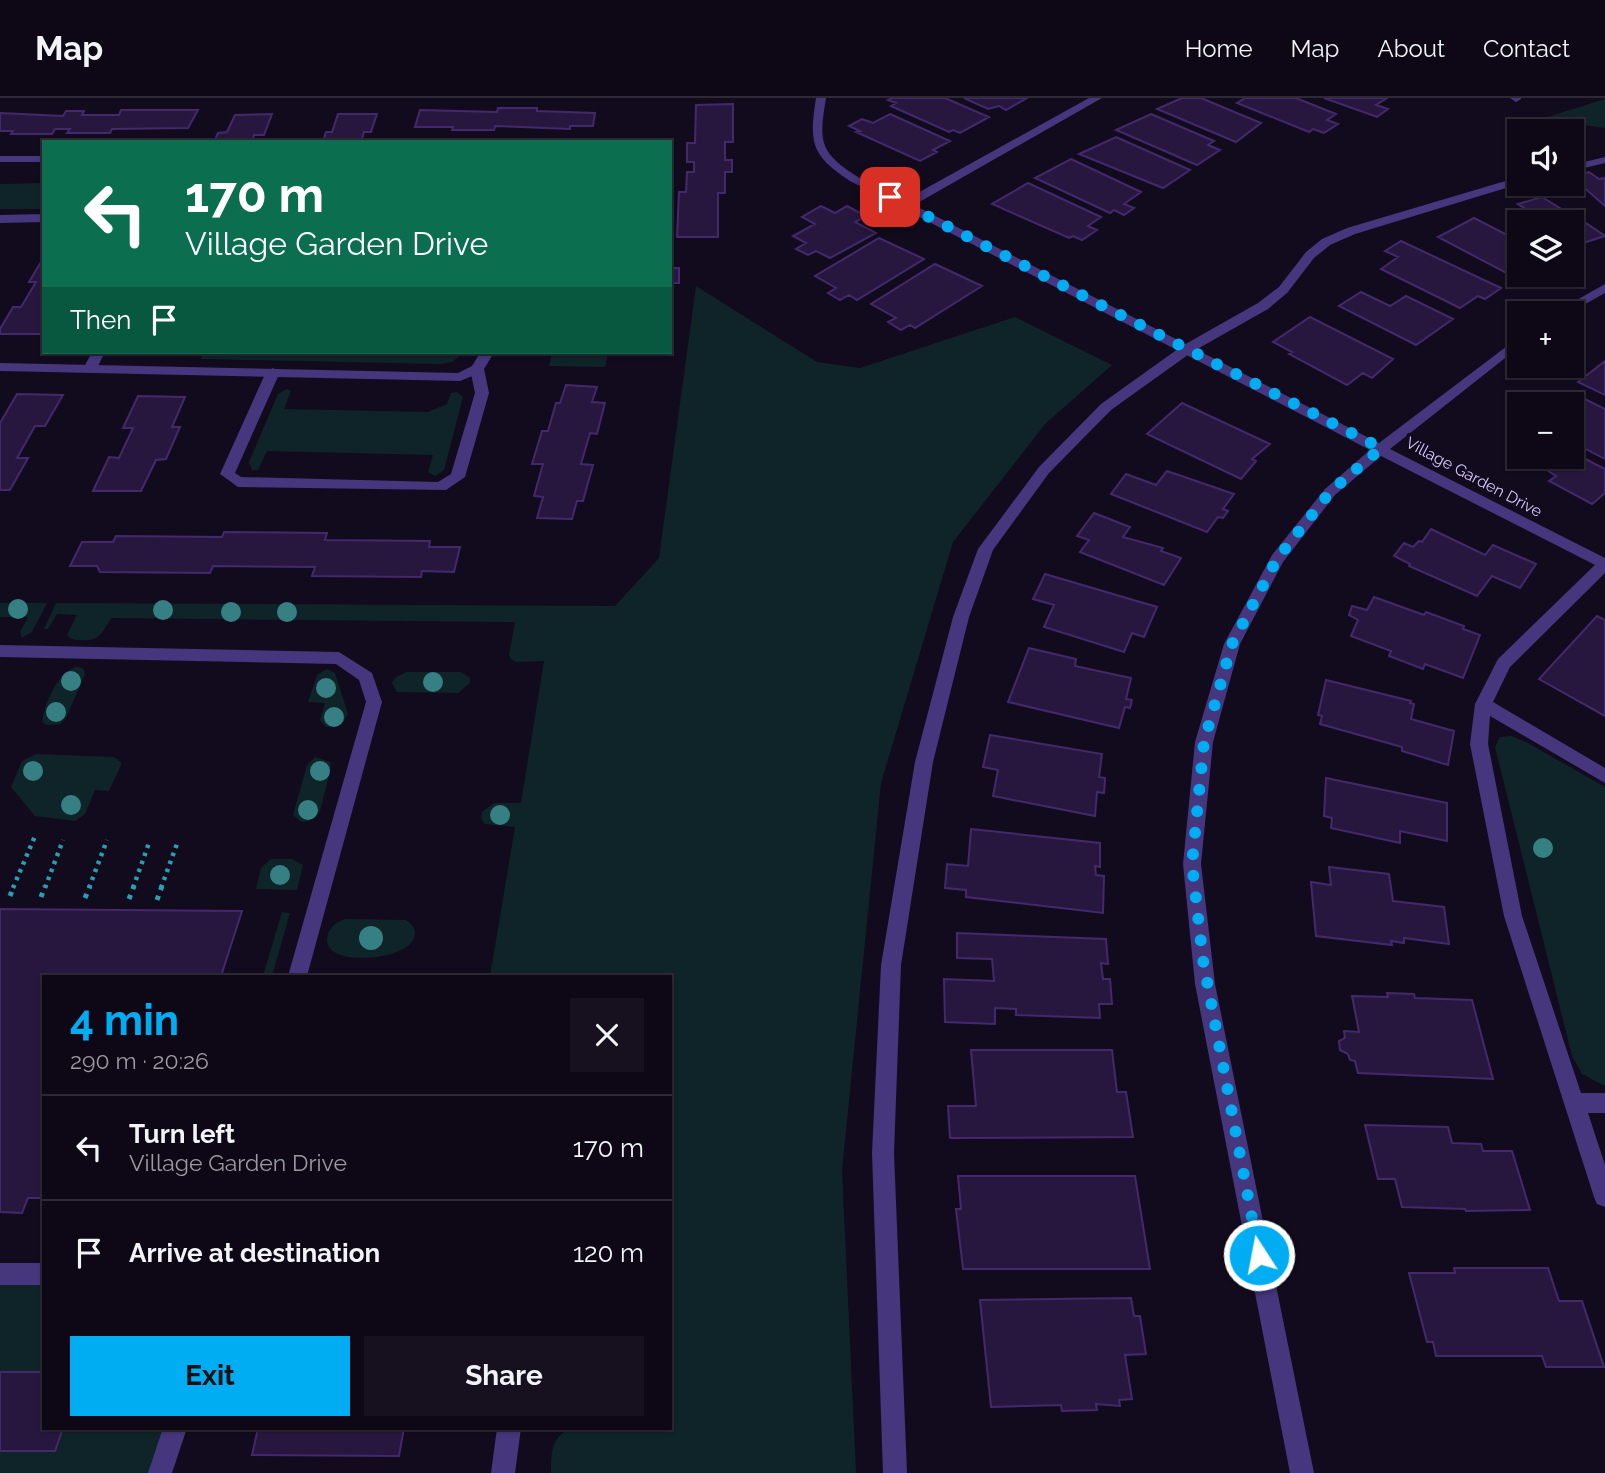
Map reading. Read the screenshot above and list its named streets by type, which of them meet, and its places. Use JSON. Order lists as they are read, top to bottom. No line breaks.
{"streets":{"street":["Village Garden Drive"]},"page":{"header":"Map","nav":["Home","Map","About","Contact"],"map_buttons":["+","−"],"turn":["170 m","Village Garden Drive"],"then":"Then","heading":["4 min","290 m · 20:26"],"list":[{"name":"Turn left","note":"Village Garden Drive","value":"170 m"},{"name":"Arrive at destination","value":"120 m"}],"buttons":["Exit","Share"]}}
